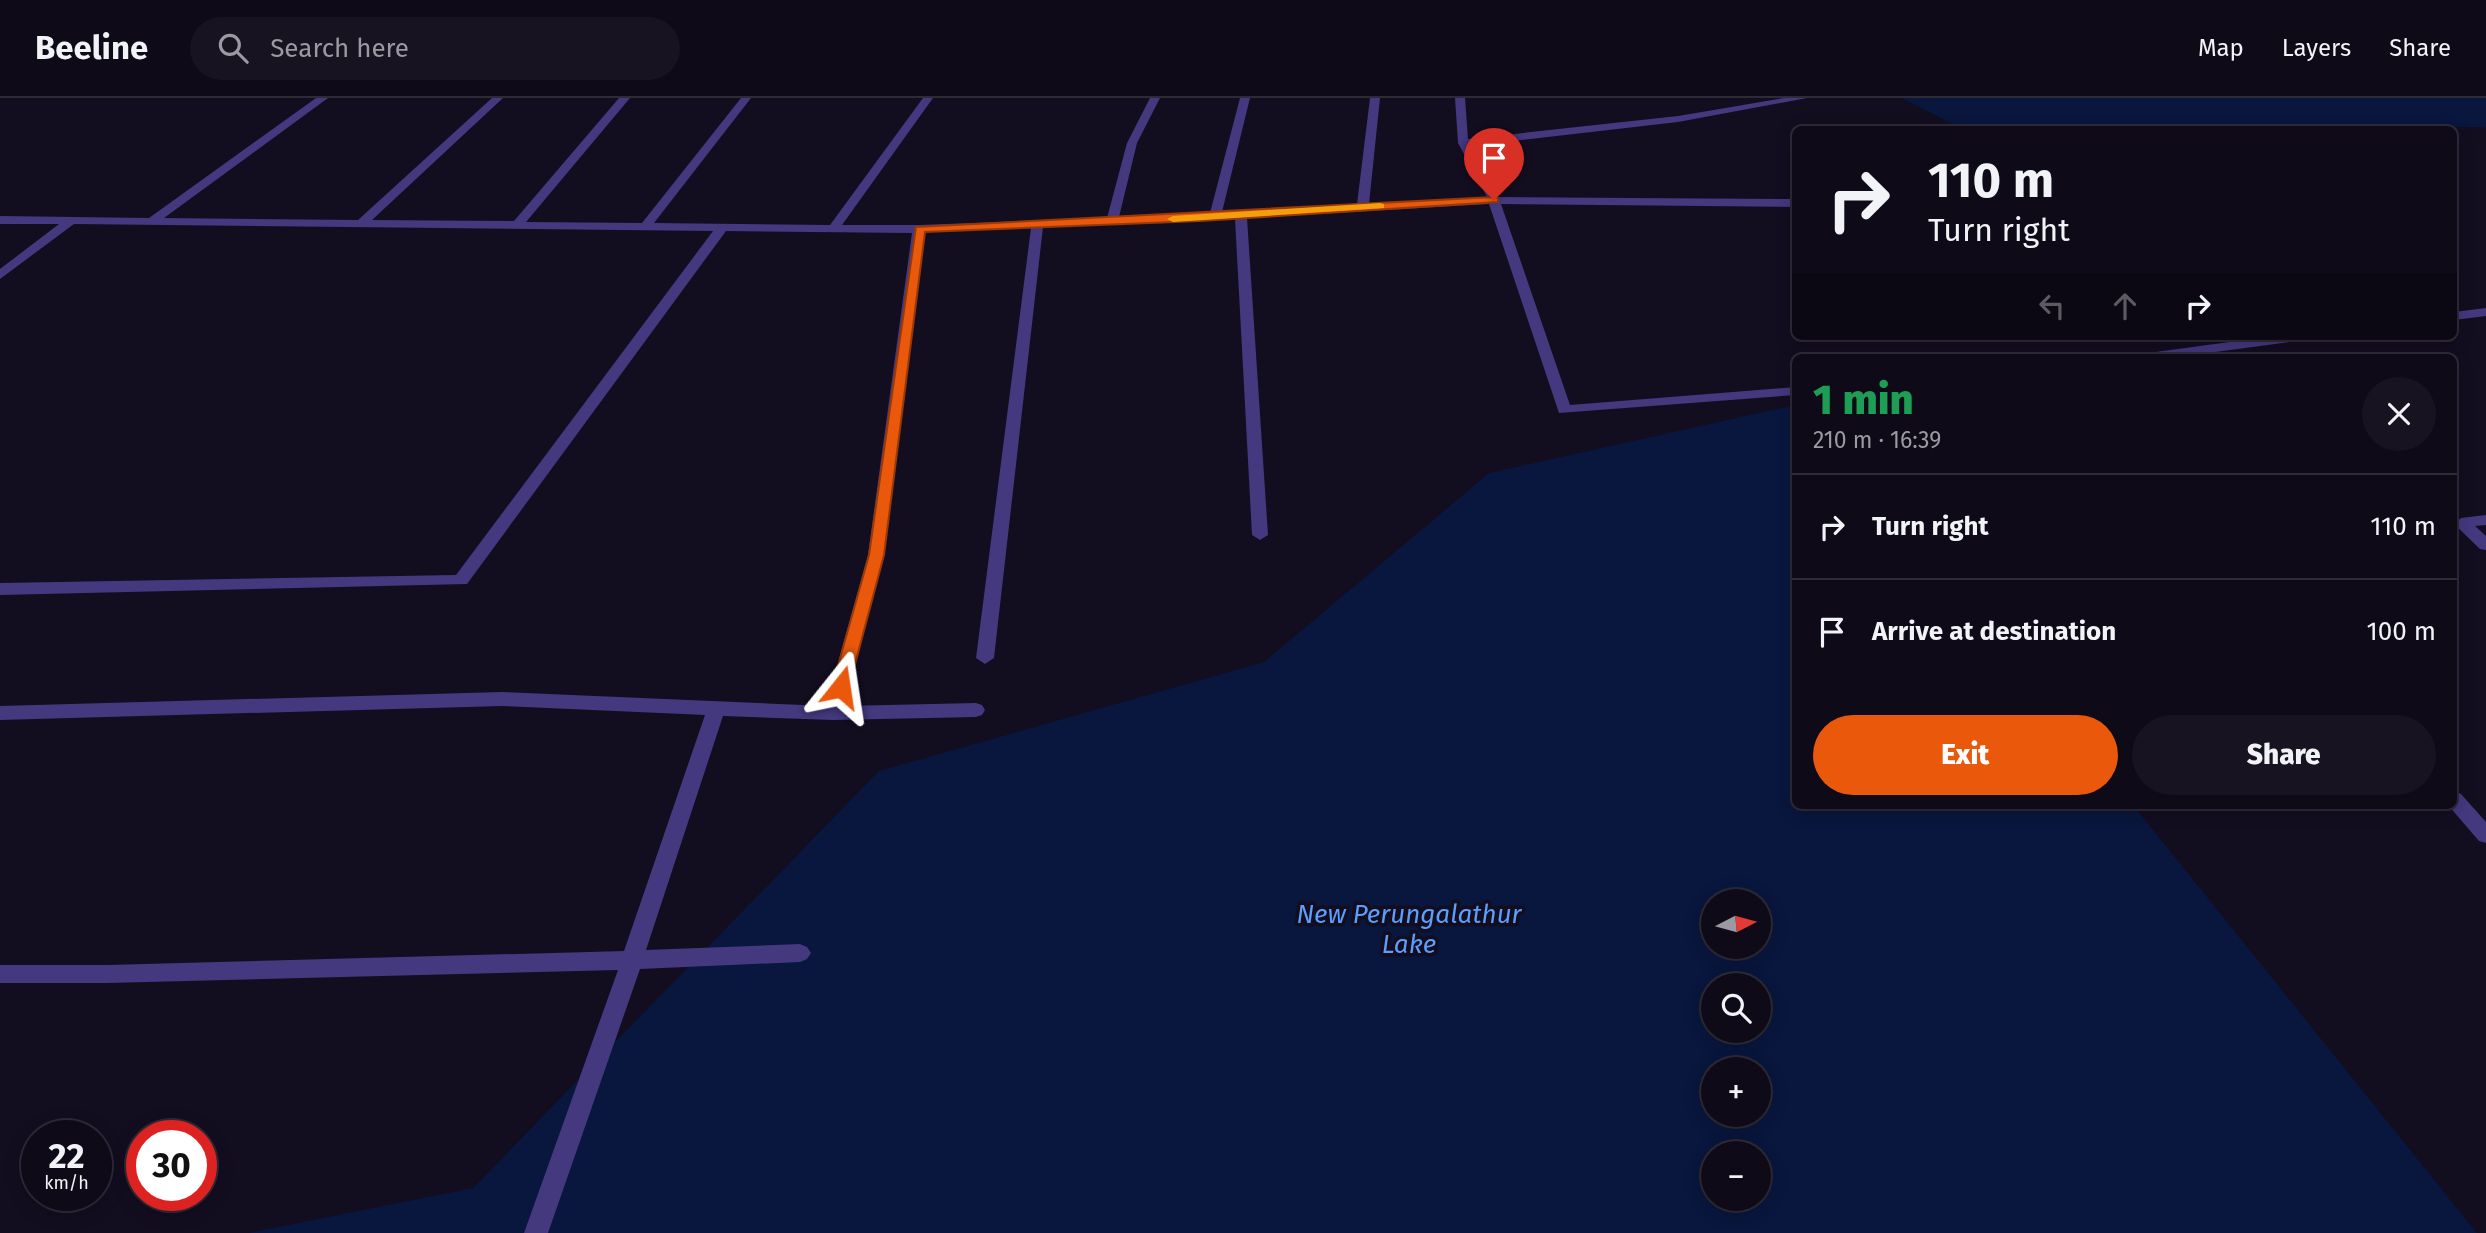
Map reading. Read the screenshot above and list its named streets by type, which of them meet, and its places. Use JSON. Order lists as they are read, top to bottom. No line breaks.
{"water":["New Perungalathur Lake"],"north":"right","page":{"header":"Beeline","search":"Search here","nav":["Map","Layers","Share"],"turn":["110 m","Turn right"],"heading":["1 min","210 m · 16:39"],"list":[{"name":"Turn right","value":"110 m"},{"name":"Arrive at destination","value":"100 m"}],"buttons":["Exit","Share"],"map_buttons":["+","−"],"speed":"22 km/h","limit":"30"}}
